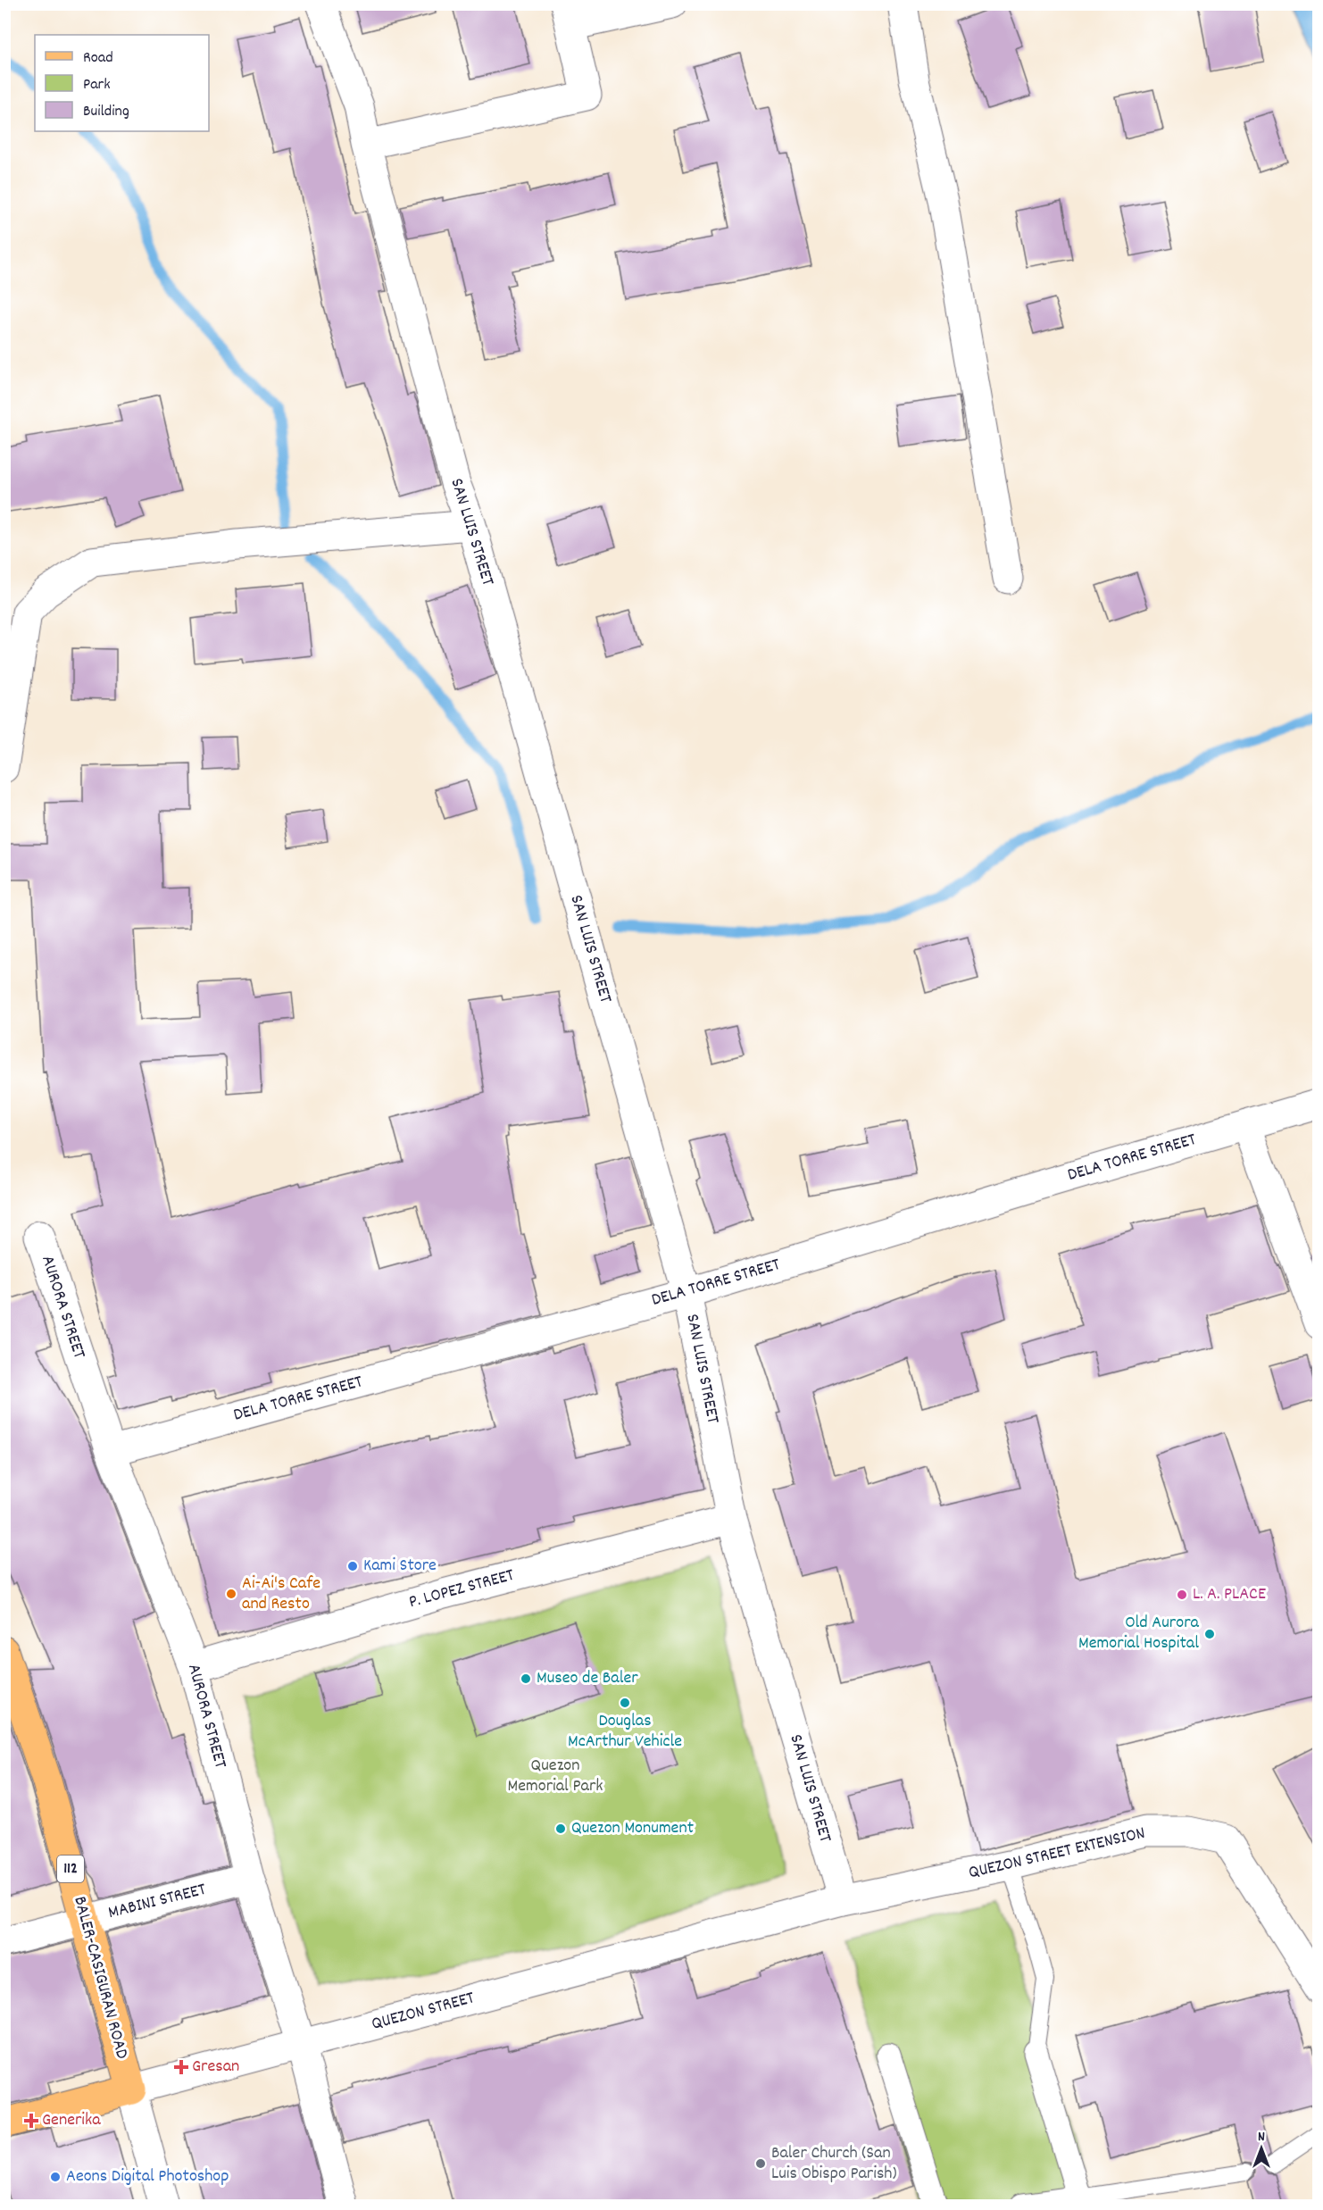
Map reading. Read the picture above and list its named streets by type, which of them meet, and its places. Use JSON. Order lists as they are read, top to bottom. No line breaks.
{"streets":{"main road":["112","BALER-CASIGURAN ROAD","QUEZON STREET"],"street":["SAN LUIS STREET","DELA TORRE STREET","AURORA STREET","P. LOPEZ STREET","QUEZON STREET EXTENSION","MABINI STREET"]},"crossings":[["SAN LUIS STREET","DELA TORRE STREET"],["SAN LUIS STREET","P. LOPEZ STREET"],["SAN LUIS STREET","QUEZON STREET EXTENSION"],["SAN LUIS STREET","QUEZON STREET"],["DELA TORRE STREET","AURORA STREET"],["AURORA STREET","P. LOPEZ STREET"],["AURORA STREET","MABINI STREET"],["AURORA STREET","QUEZON STREET"],["QUEZON STREET EXTENSION","QUEZON STREET"],["MABINI STREET","BALER-CASIGURAN ROAD"],["BALER-CASIGURAN ROAD","QUEZON STREET"]],"parks":["Quezon Memorial Park"],"places":{"other":["Kami Store","Ai-Ai's Cafe and Resto","L. A. PLACE","Old Aurora Memorial Hospital","Museo de Baler","Douglas McArthur Vehicle","Quezon Monument","Baler Church (San Luis Obispo Parish)","Aeons Digital Photoshop"],"health":["Gresan","Generika"]},"legend":["Road","Park","Building"],"north":"top"}
